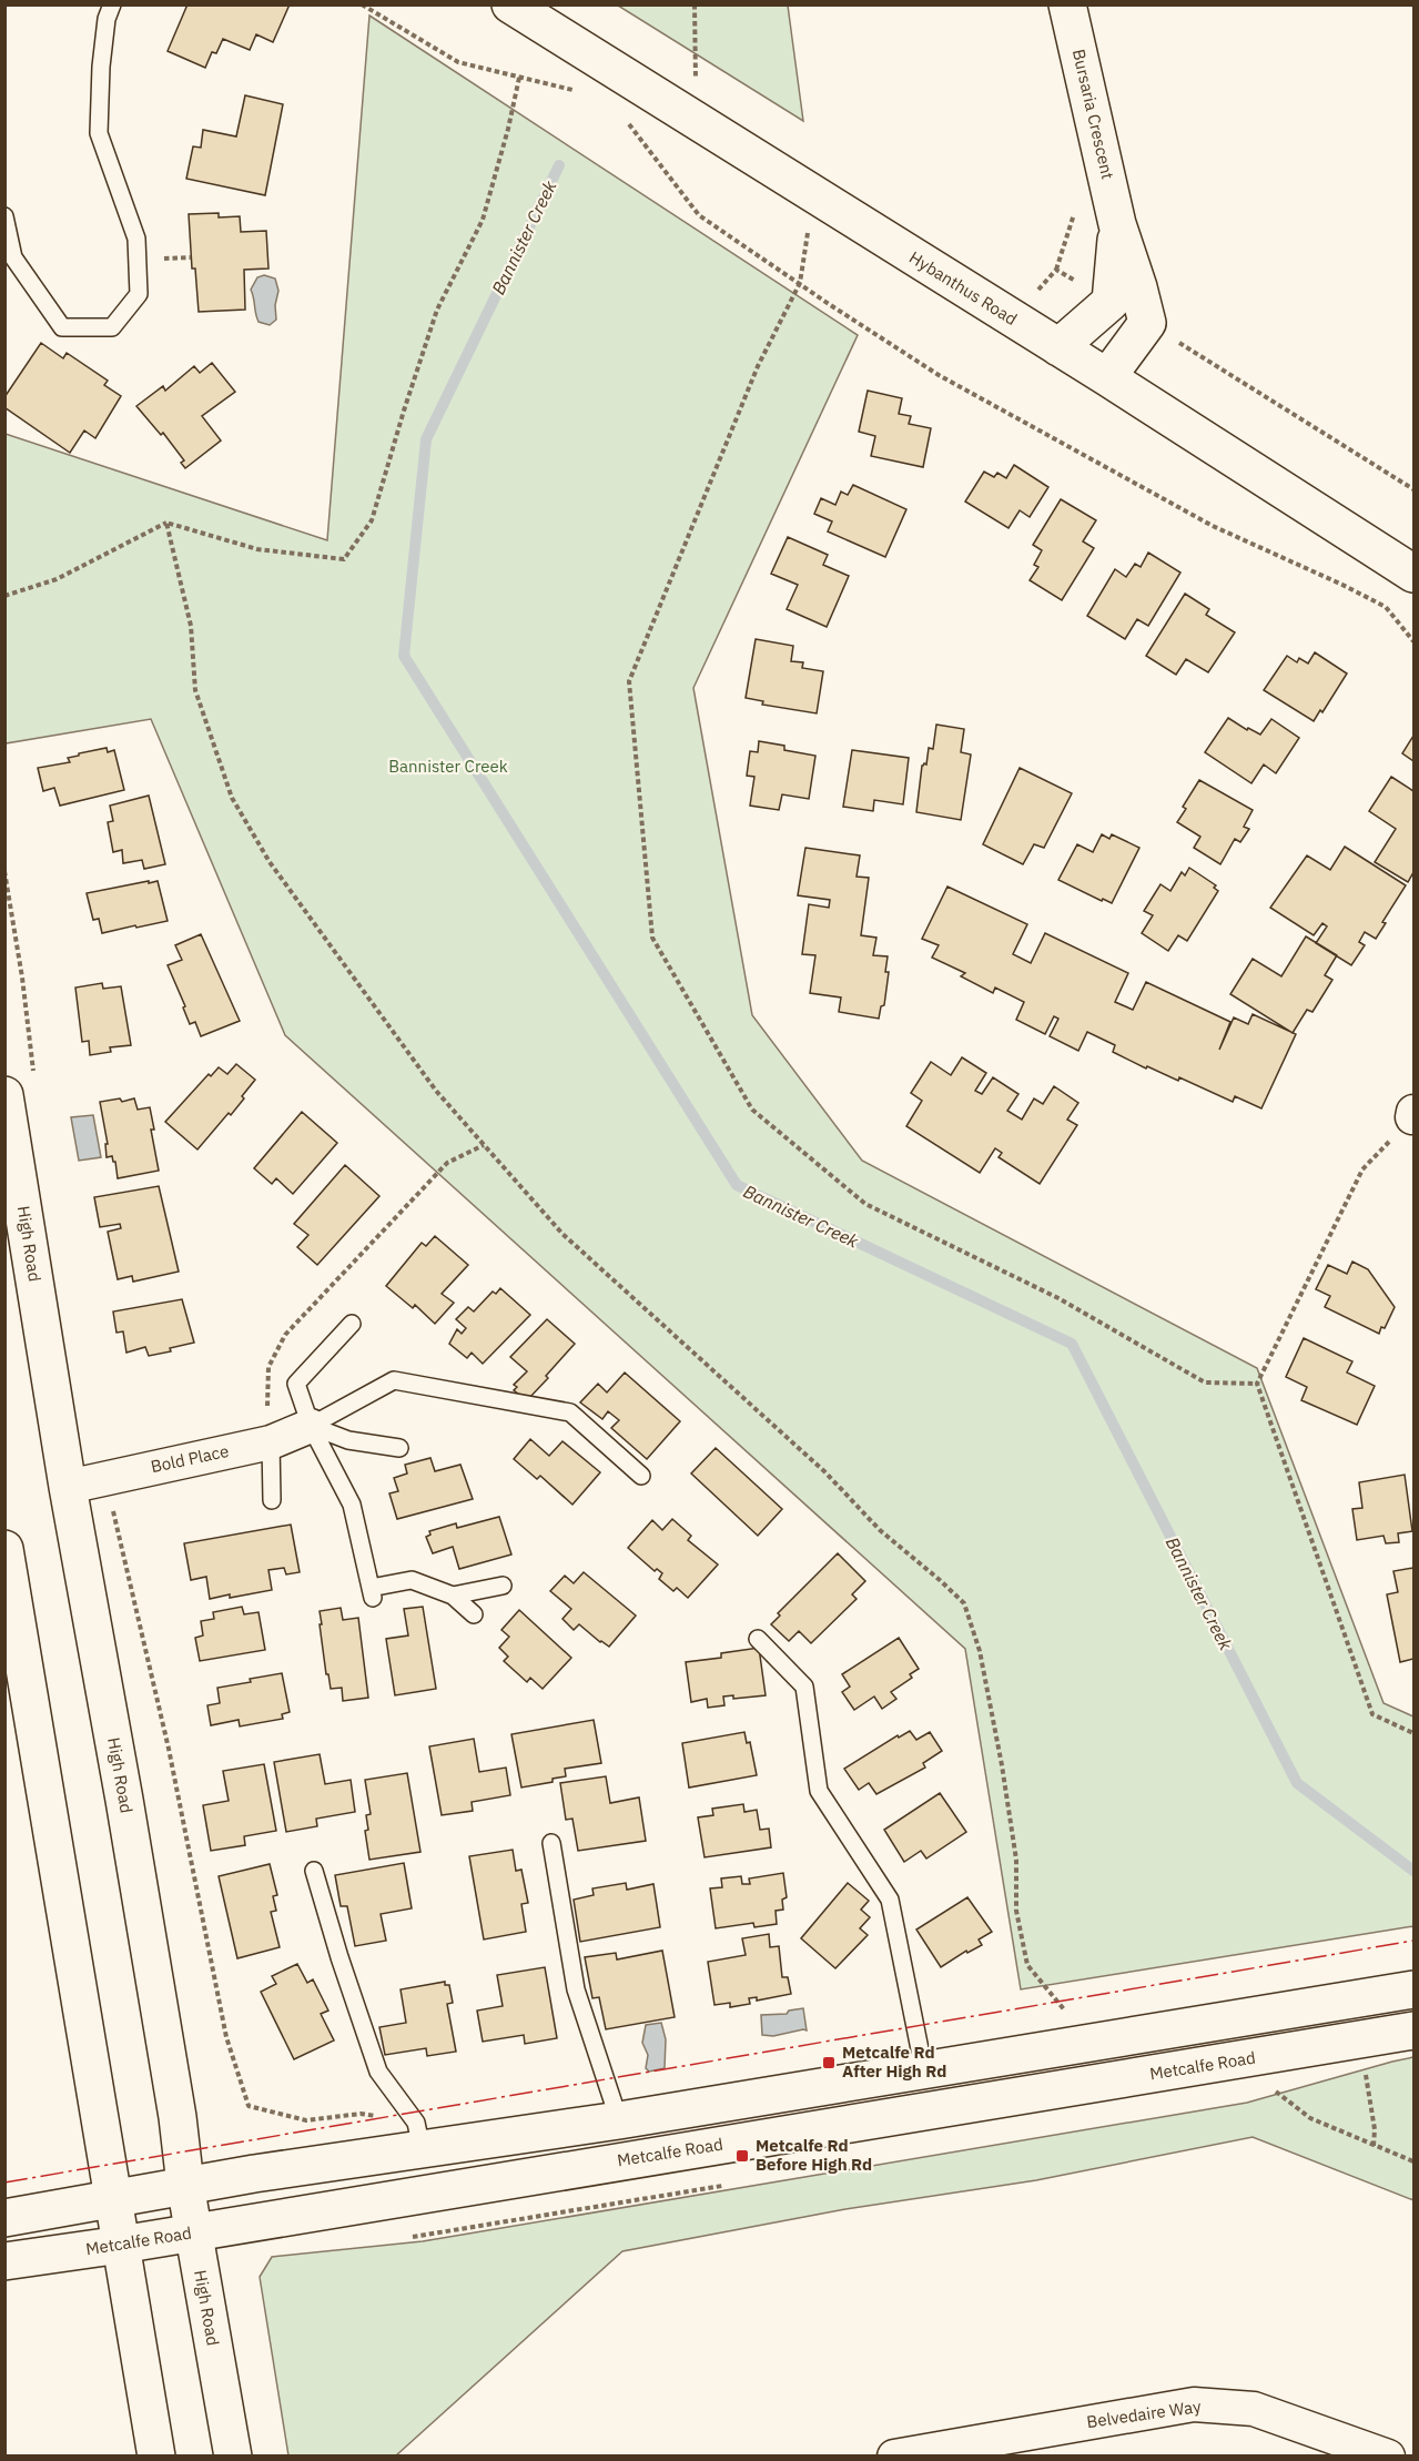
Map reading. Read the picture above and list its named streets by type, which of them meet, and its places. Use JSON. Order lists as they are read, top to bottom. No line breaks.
{"streets":{"main road":["Bursaria Crescent","Hybanthus Road","High Road","Metcalfe Road"],"street":["Bold Place","Belvedaire Way"]},"crossings":[["Bursaria Crescent","Hybanthus Road"],["High Road","Bold Place"],["High Road","Metcalfe Road"]],"water":["Bannister Creek"],"parks":["Bannister Creek"],"places":{"transit":["Metcalfe Rd After High Rd","Metcalfe Rd Before High Rd"]}}
